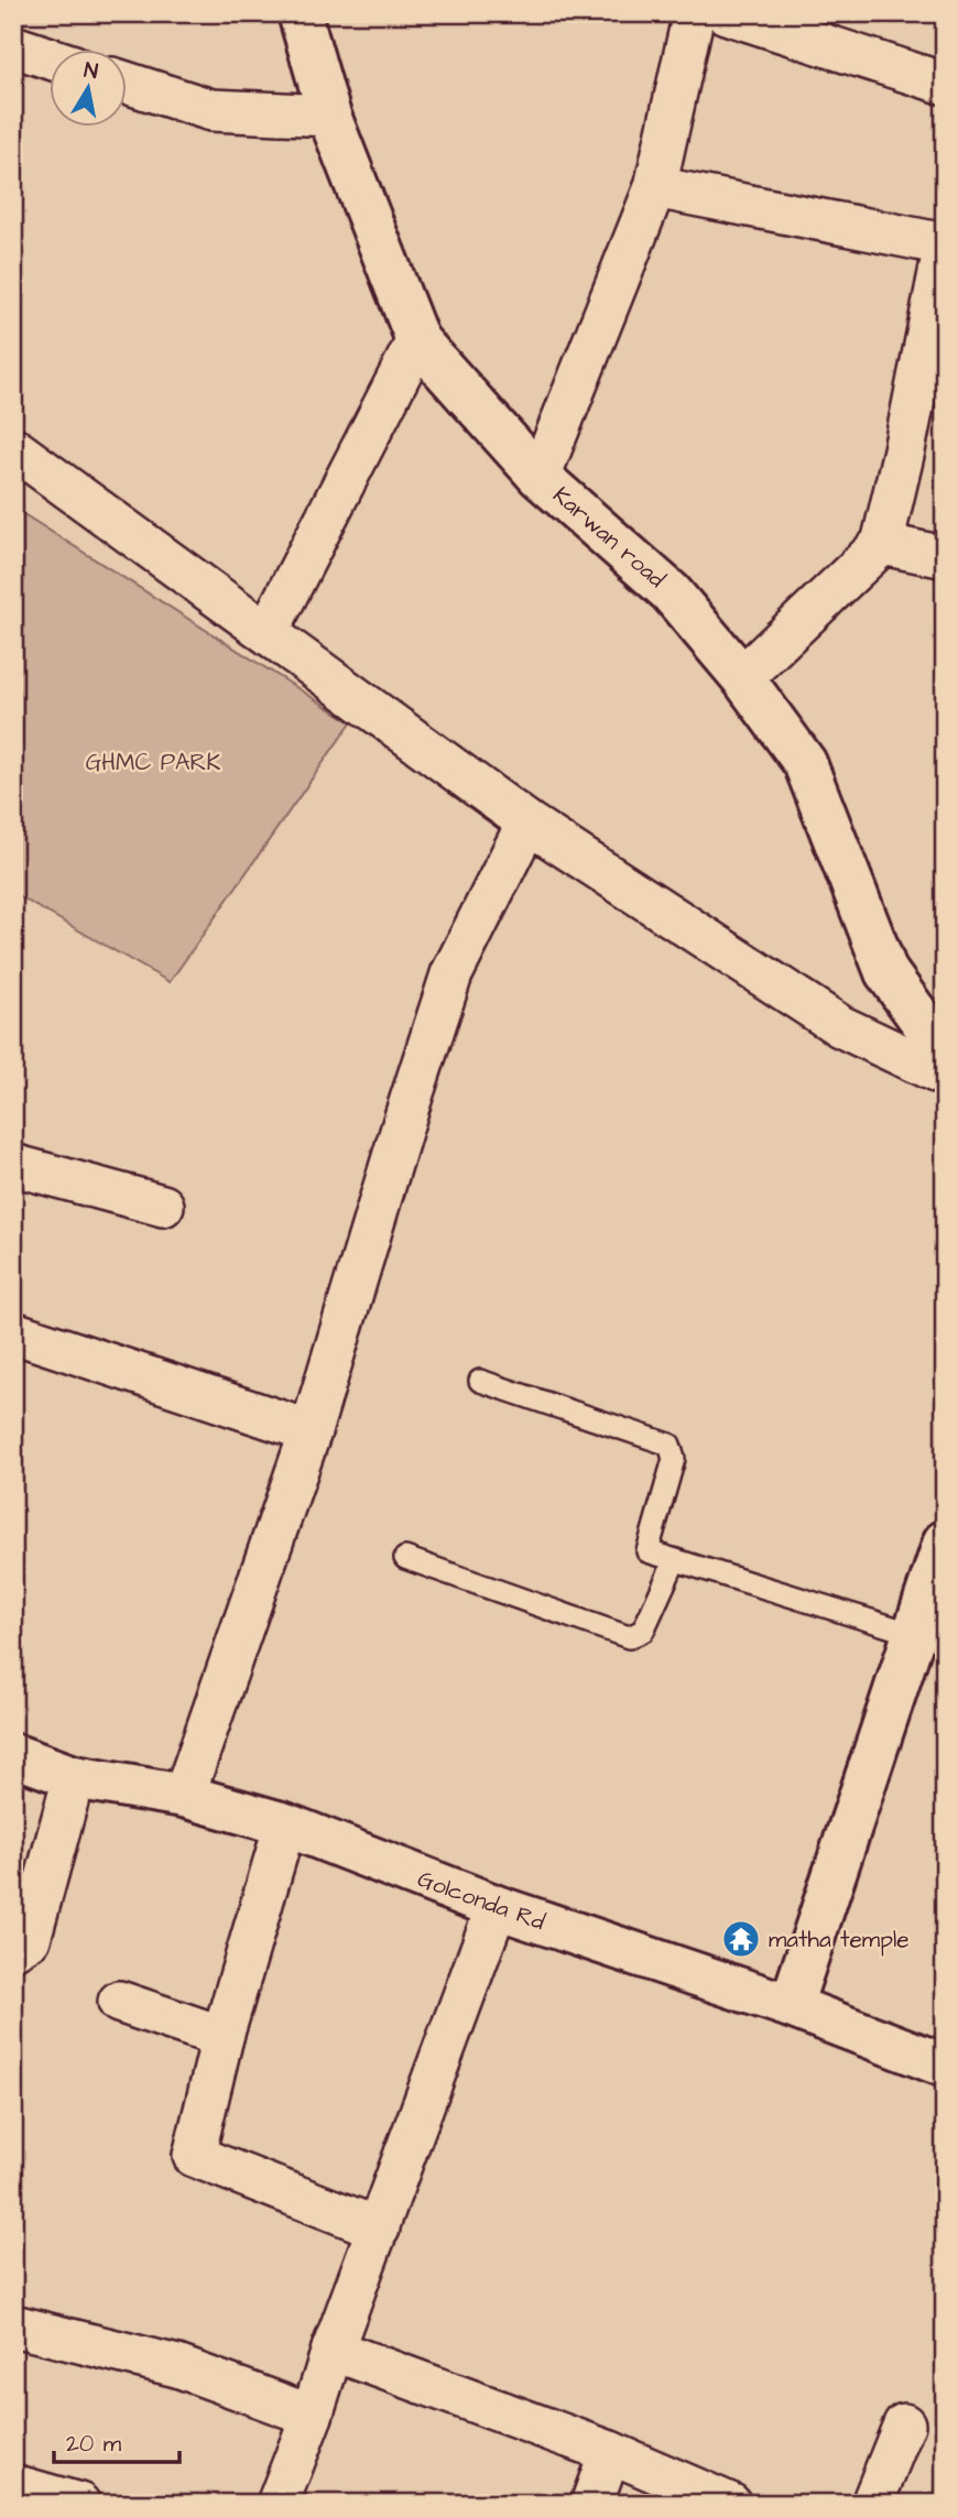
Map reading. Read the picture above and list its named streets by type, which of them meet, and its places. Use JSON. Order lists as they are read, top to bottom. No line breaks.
{"streets":{"street":["Karwan road","Golconda Rd"]},"parks":["GHMC PARK"],"places":{"temple":["matha temple"]},"scale_bar":"20 m","north":"top"}
